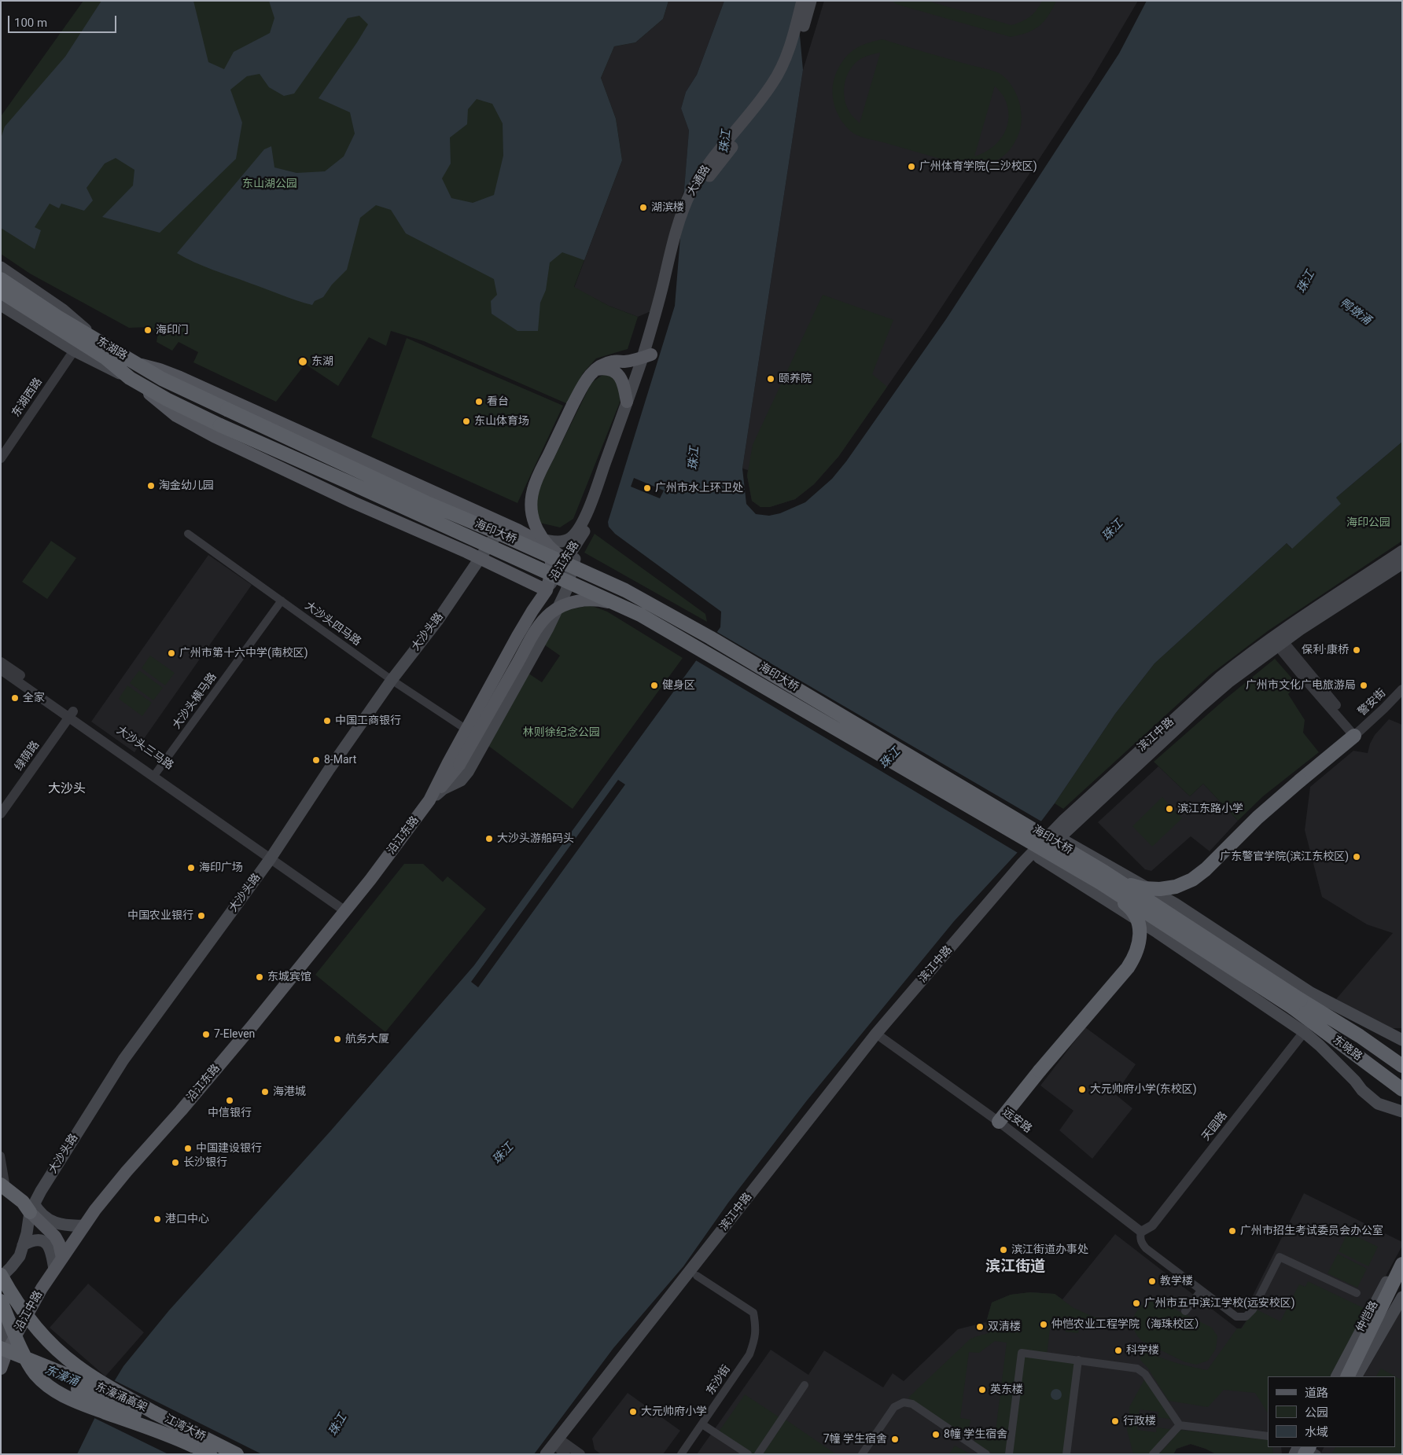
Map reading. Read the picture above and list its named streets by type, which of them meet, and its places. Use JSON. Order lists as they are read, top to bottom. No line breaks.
{"streets":{"highway":["东湖路","海印大桥","东晓路","江湾大桥"],"main road":["大通路","沿江东路","大沙头路","滨江中路","沿江中路","仲恺路"],"street":["东湖西路","大沙头四马路","大沙头横马路","警安街","大沙头三马路","绿荫路","远安路","天园路","东沙街"]},"crossings":[["大通路","沿江东路"],["东湖路","海印大桥"],["海印大桥","东晓路"],["沿江东路","大沙头四马路"],["沿江东路","大沙头路"],["沿江东路","大沙头三马路"],["沿江东路","沿江中路"],["大沙头四马路","大沙头路"],["大沙头四马路","大沙头横马路"],["大沙头路","大沙头三马路"],["大沙头横马路","大沙头三马路"],["滨江中路","远安路"],["滨江中路","东沙街"],["大沙头三马路","绿荫路"],["远安路","天园路"]],"districts":["大沙头","滨江街道"],"water":["珠江","鸭墩涌","东濠涌"],"parks":["东山湖公园","海印公园","林则徐纪念公园"],"places":["广州体育学院(二沙校区)","湖滨楼","海印门","东湖","颐养院","看台","东山体育场","淘金幼儿园","广州市水上环卫处","保利·康桥","广州市第十六中学(南校区)","健身区","广州市文化广电旅游局","全家","中国工商银行","8-Mart","滨江东路小学","大沙头游船码头","广东警官学院(滨江东校区)","海印广场","中国农业银行","东城宾馆","7-Eleven","航务大厦","大元帅府小学(东校区)","海港城","中信银行","中国建设银行","长沙银行","港口中心","广州市招生考试委员会办公室","滨江街道办事处","教学楼","广州市五中滨江学校(远安校区)","仲恺农业工程学院（海珠校区）","双清楼","科学楼","英东楼","大元帅府小学","行政楼","8幢 学生宿舍","7幢 学生宿舍"],"legend":["道路","公园","水域"],"scale_bar":"100 m"}
